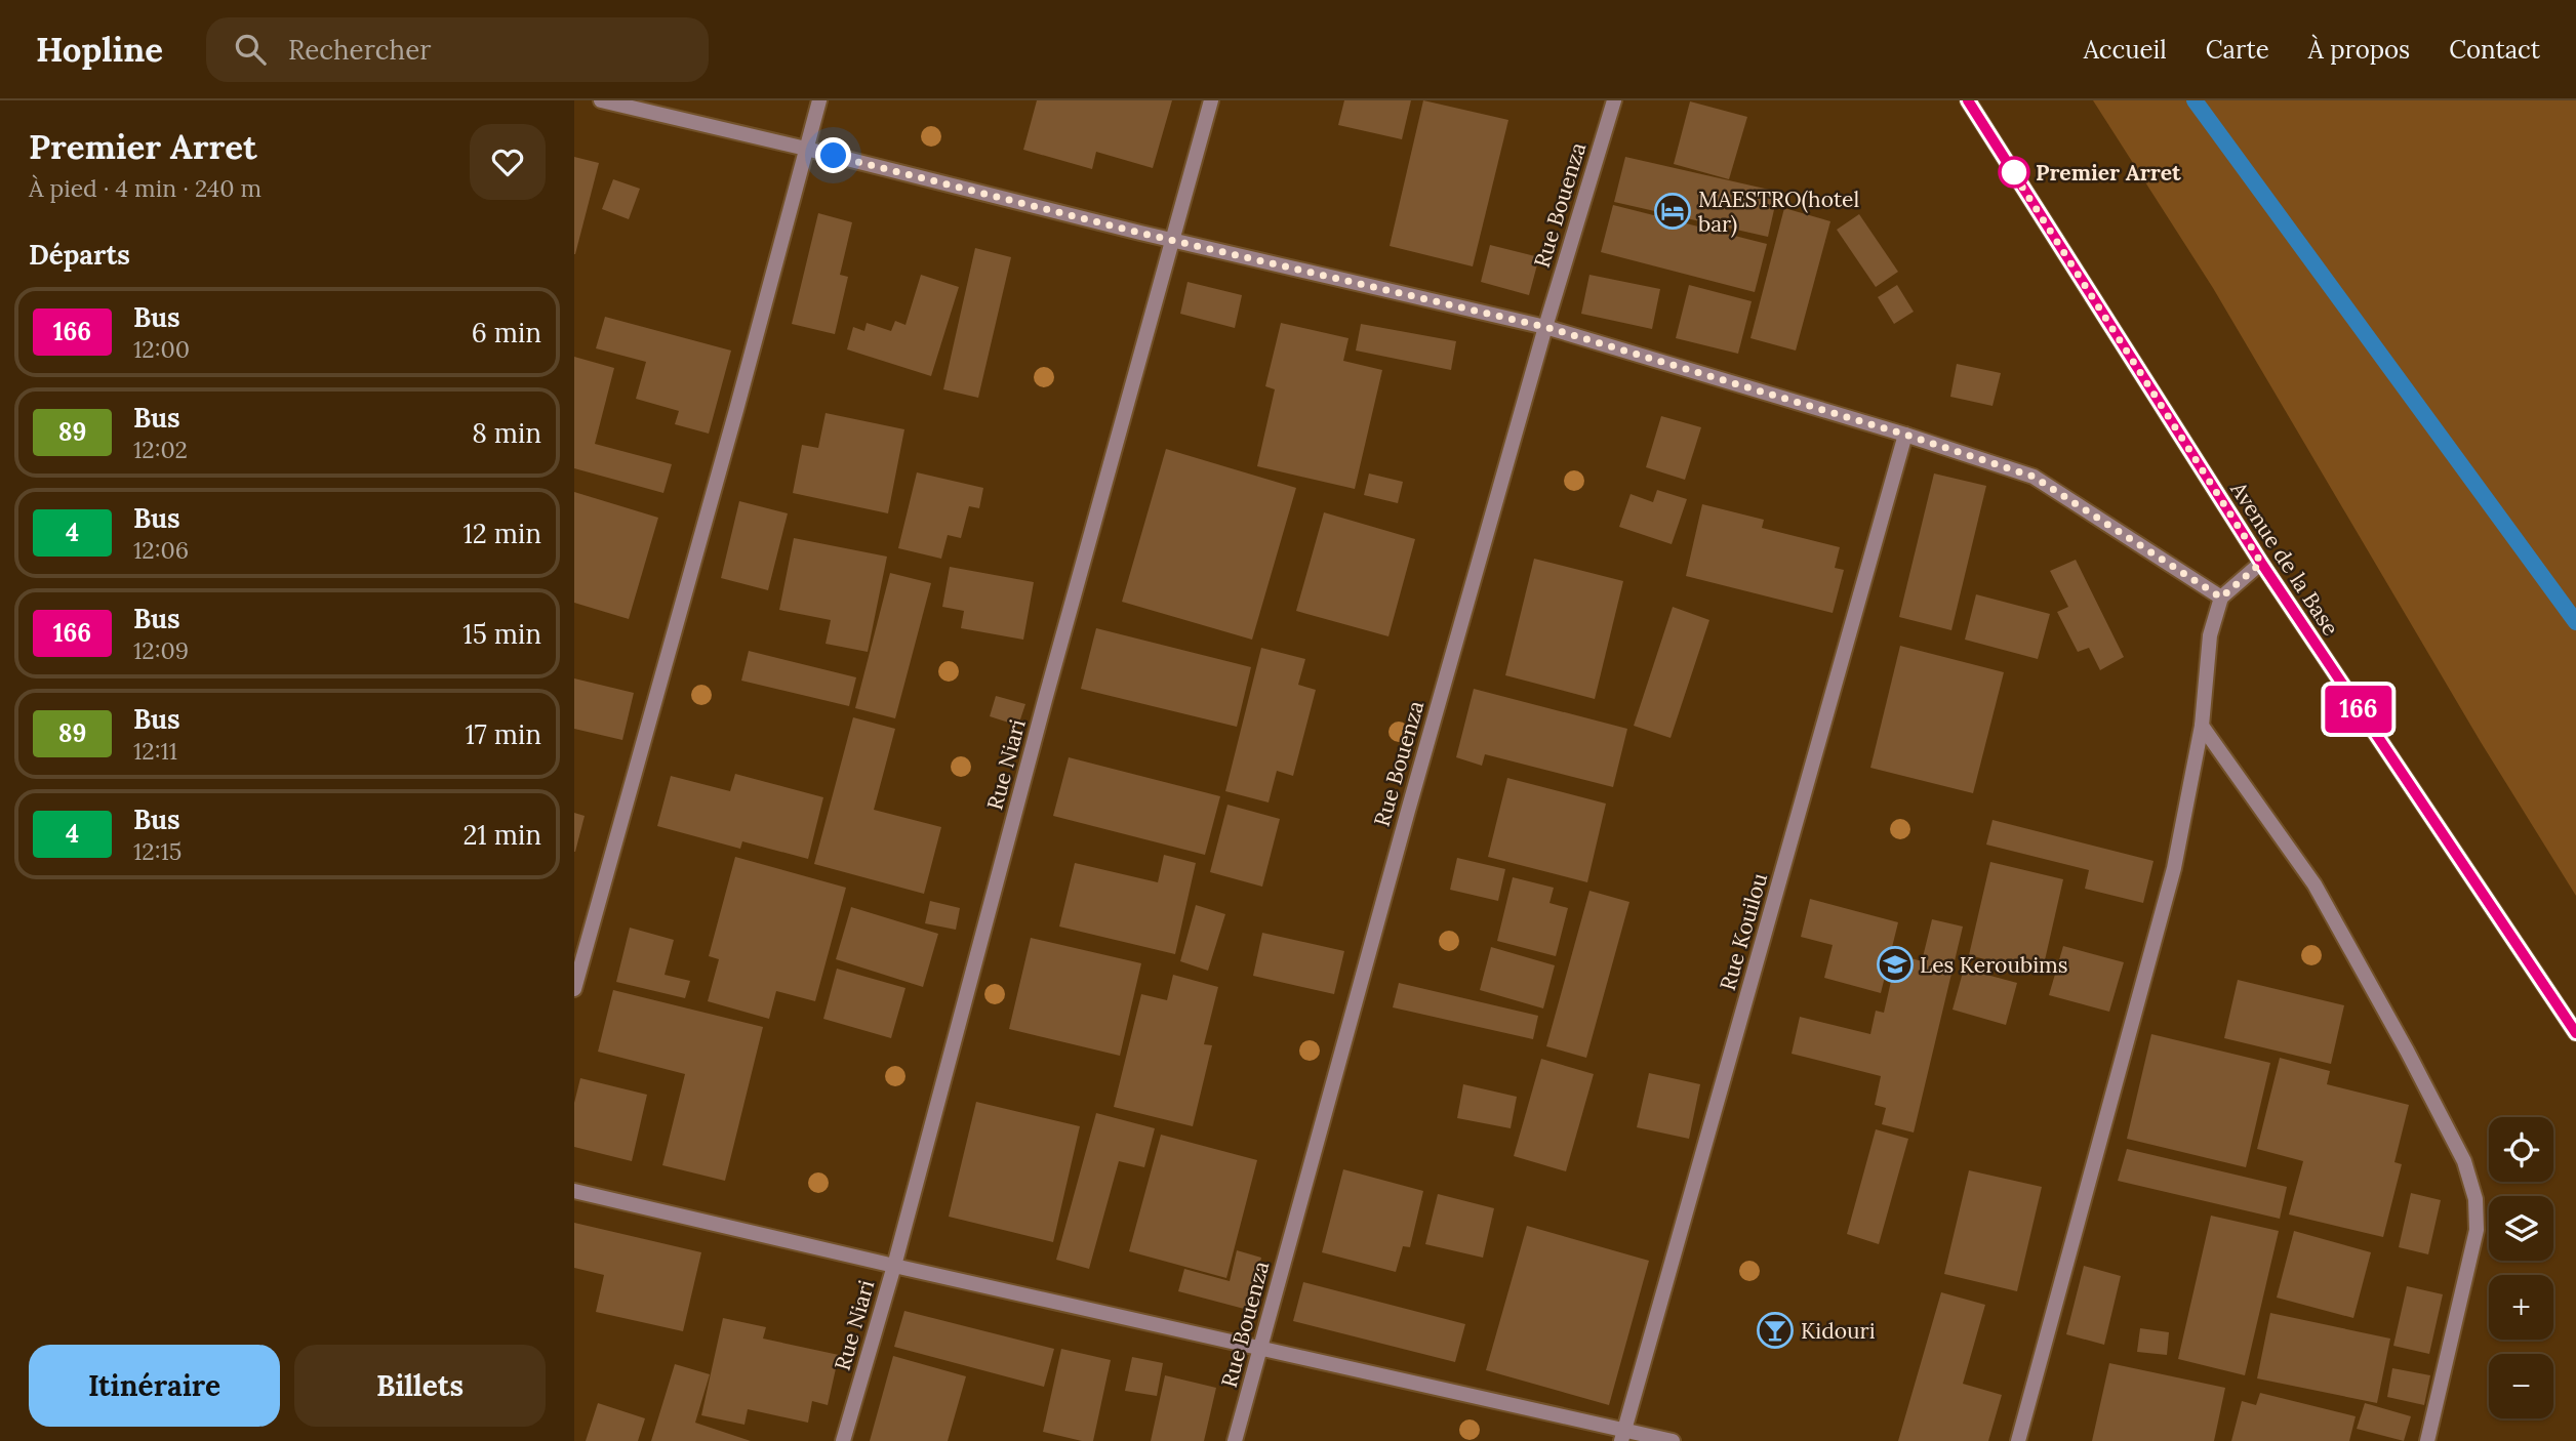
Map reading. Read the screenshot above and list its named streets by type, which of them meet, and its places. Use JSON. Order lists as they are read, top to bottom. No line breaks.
{"streets":{"main road":["Avenue de la Base"],"street":["Rue Bouenza","Rue Niari","Rue Kouilou"]},"places":{"other":["Premier Arret"],"hotel":["MAESTRO(hotel bar)"],"school or university":["Les Keroubims"],"bar":["Kidouri"]},"lines":["bus line 166"],"page":{"header":"Hopline","search":"Rechercher","nav":["Accueil","Carte","À propos","Contact"],"heading":[["Premier Arret","À pied · 4 min · 240 m"],"Départs"],"on_map":"166","list":[{"mark":"166","name":"Bus","note":"12:00","value":"6 min"},{"mark":"89","name":"Bus","note":"12:02","value":"8 min"},{"mark":"4","name":"Bus","note":"12:06","value":"12 min"},{"mark":"166","name":"Bus","note":"12:09","value":"15 min"},{"mark":"89","name":"Bus","note":"12:11","value":"17 min"},{"mark":"4","name":"Bus","note":"12:15","value":"21 min"}],"map_buttons":["+","−"],"buttons":["Itinéraire","Billets"]}}
